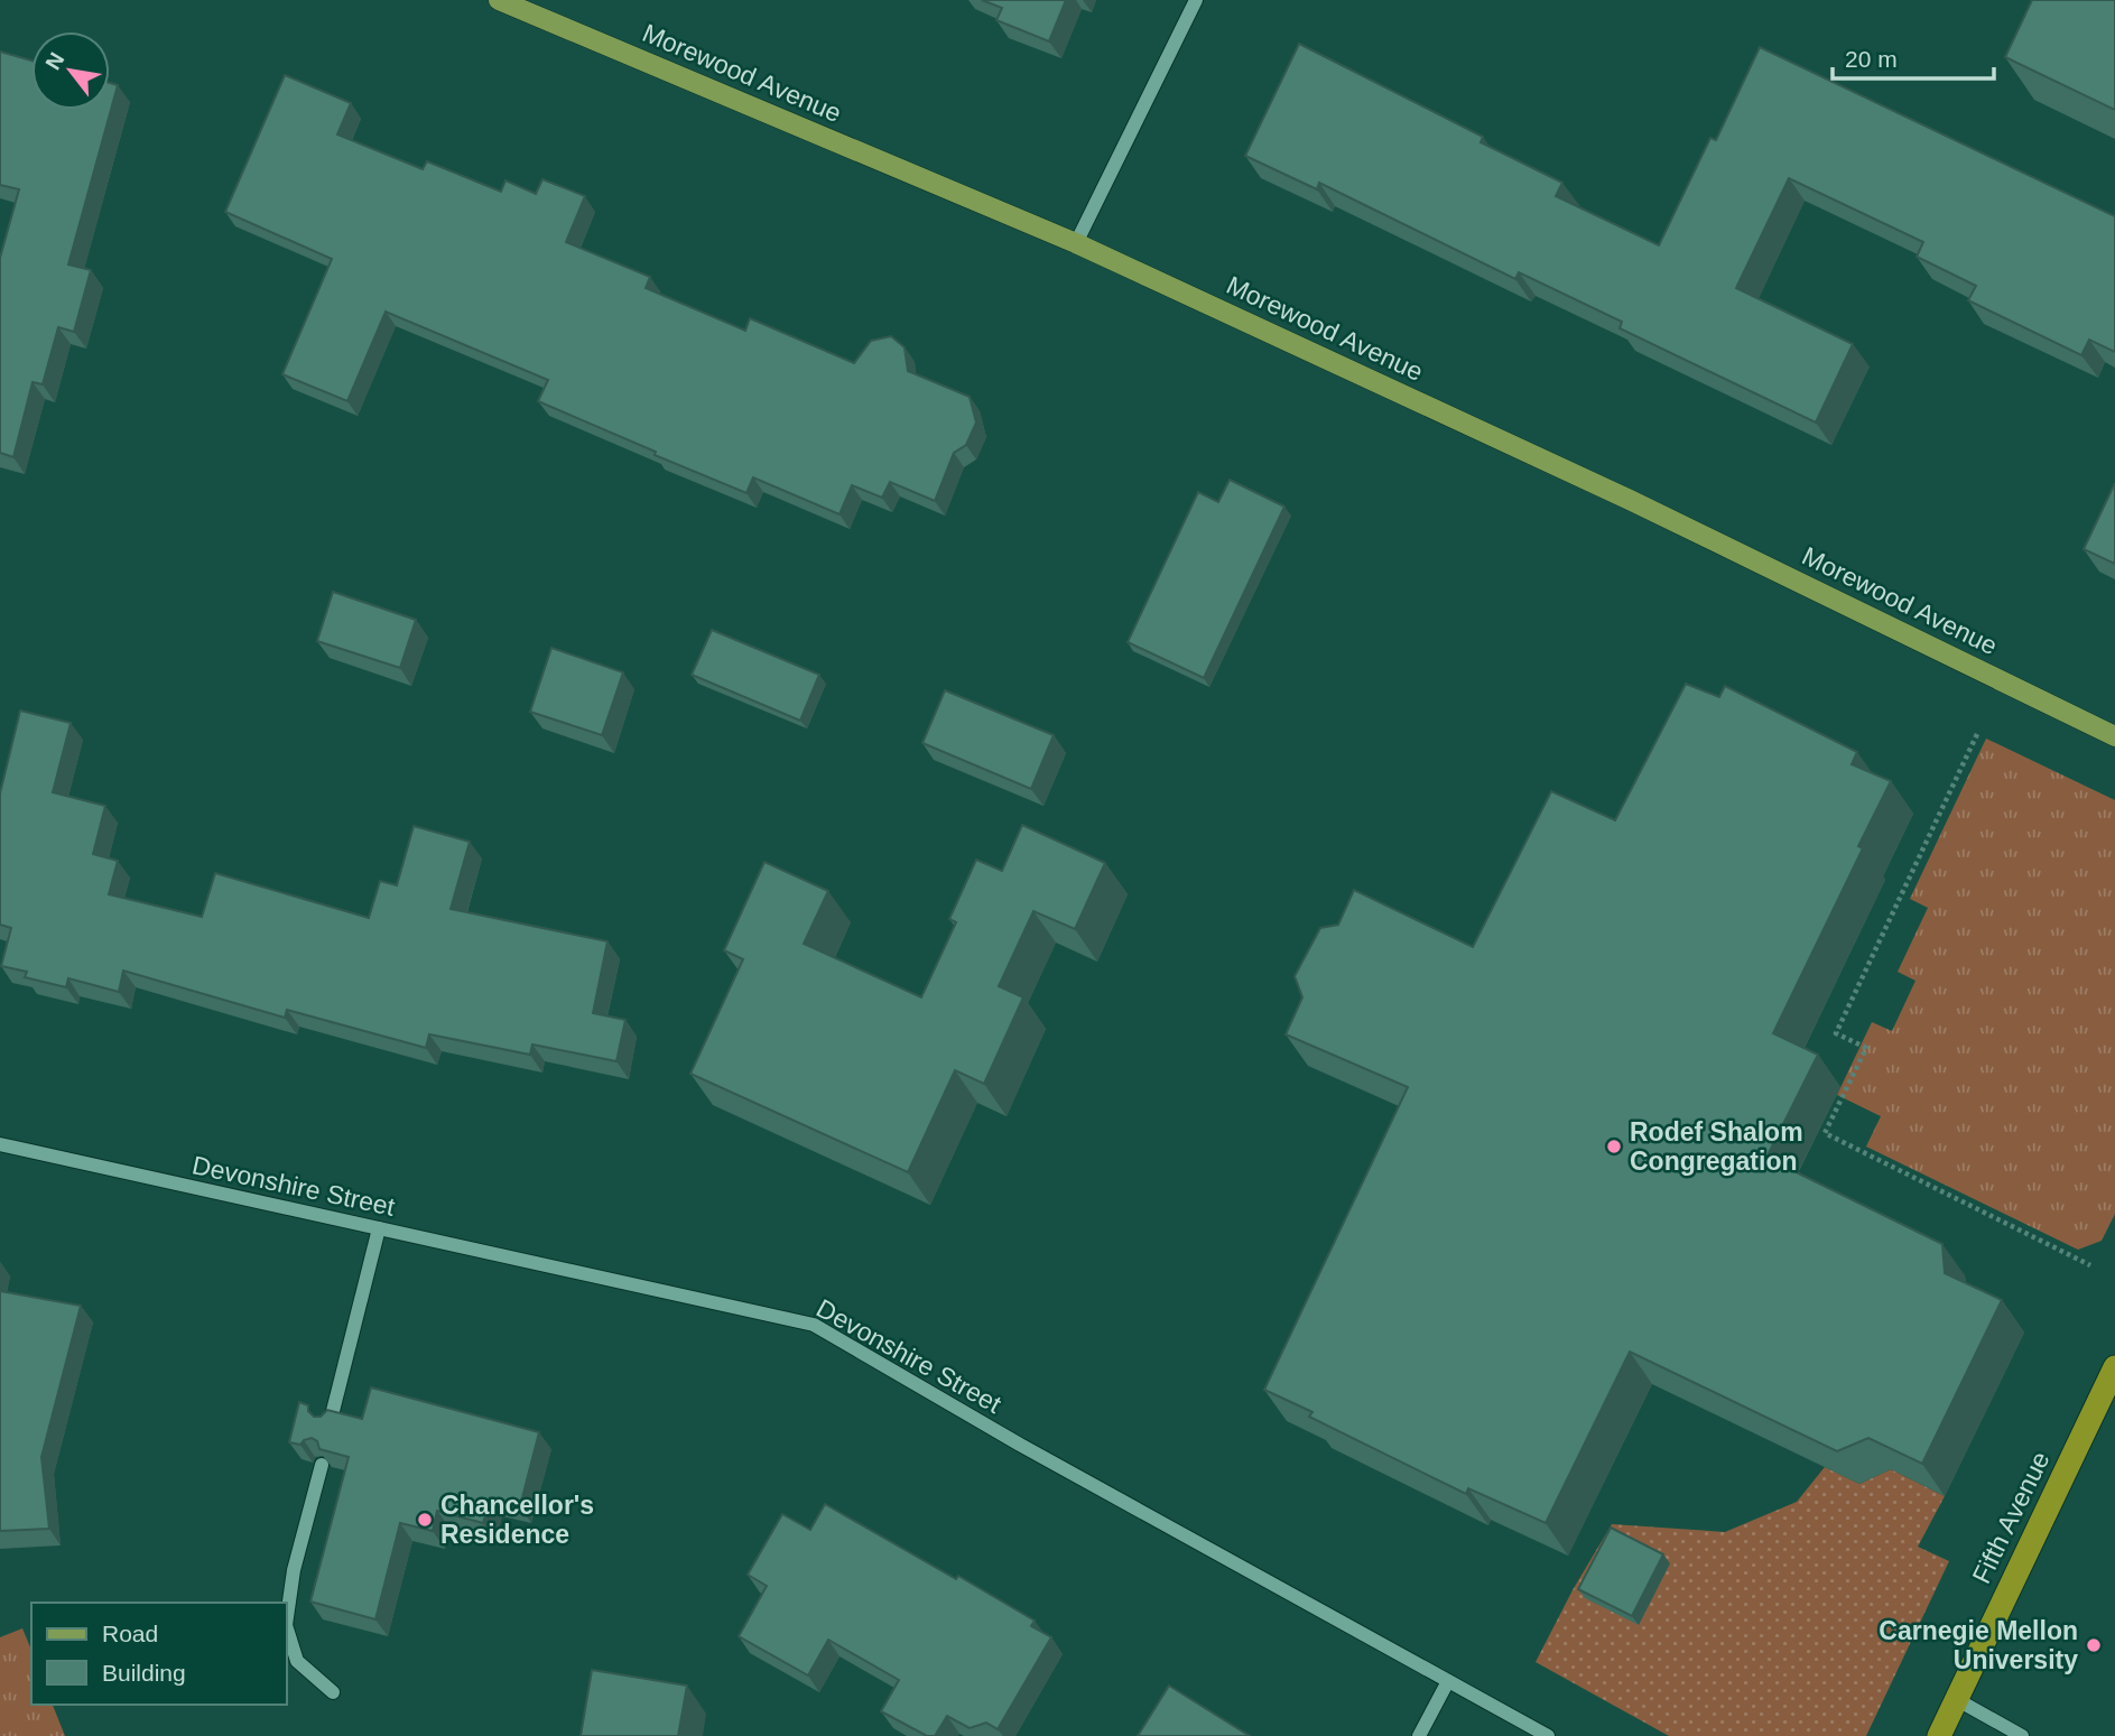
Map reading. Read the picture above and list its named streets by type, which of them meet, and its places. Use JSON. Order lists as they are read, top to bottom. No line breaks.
{"streets":{"highway":["Fifth Avenue"],"main road":["Morewood Avenue"],"street":["Devonshire Street"]},"places":["Rodef Shalom Congregation","Chancellor's Residence","Carnegie Mellon University"],"legend":["Road","Building"],"scale_bar":"20 m","north":"top left"}
